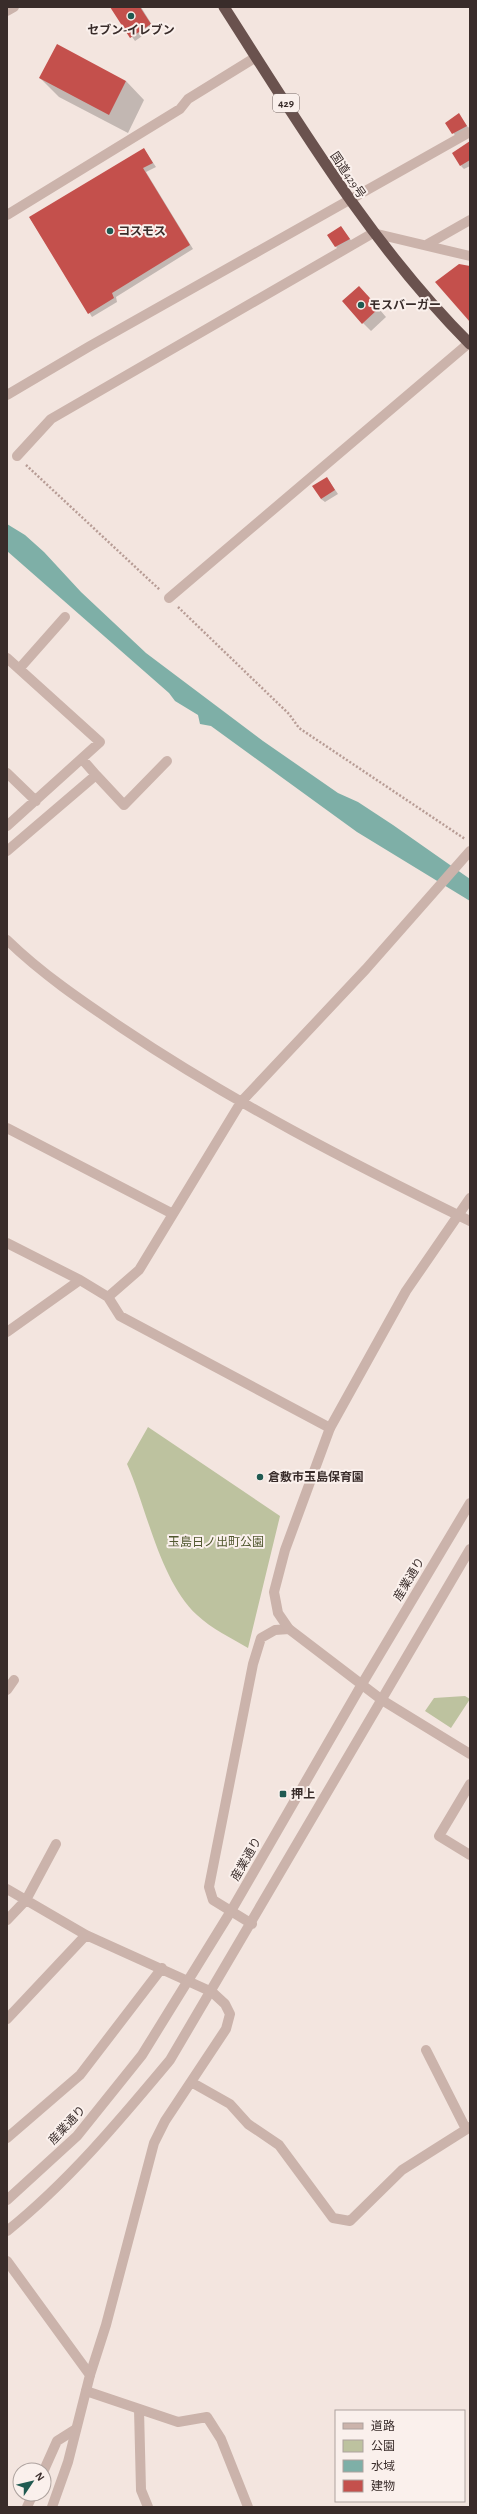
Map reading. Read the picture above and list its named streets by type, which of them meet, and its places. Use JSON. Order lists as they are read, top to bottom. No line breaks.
{"streets":{"highway":["429","国道429号"],"street":["産業通り"]},"parks":["玉島日ノ出町公園"],"places":{"other":["セブン-イレブン","コスモス","モスバーガー","倉敷市玉島保育園"],"transit":["押上"]},"legend":["道路","公園","水域","建物"],"north":"top right"}
